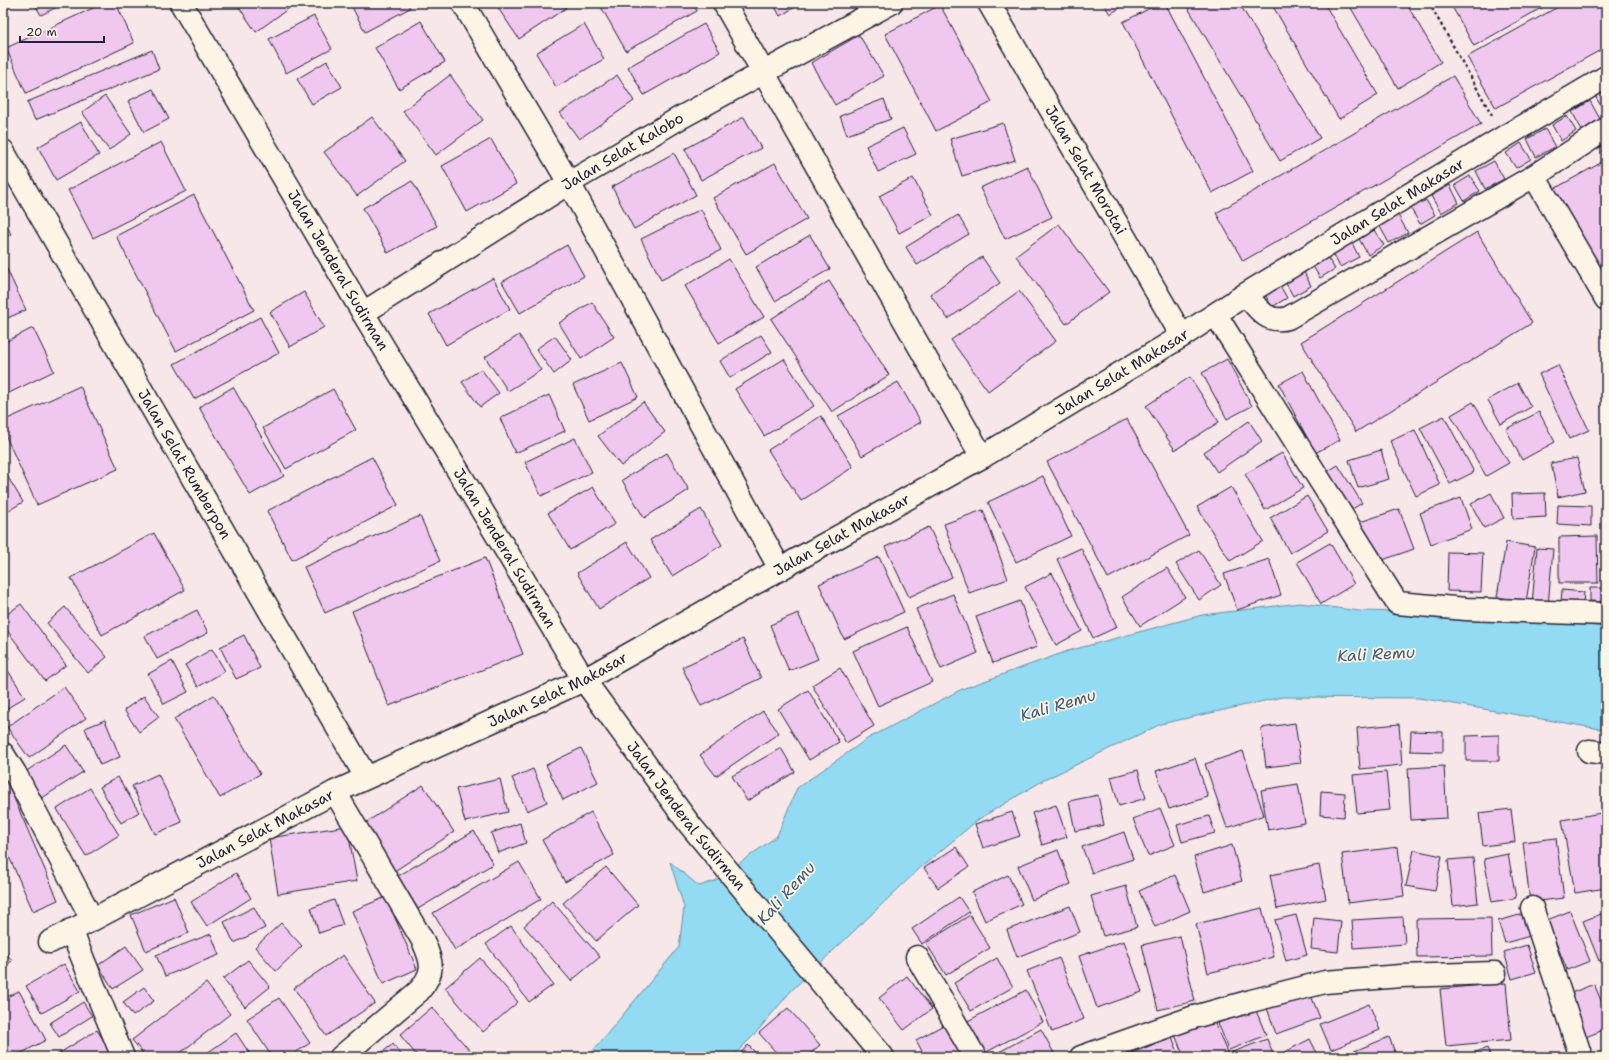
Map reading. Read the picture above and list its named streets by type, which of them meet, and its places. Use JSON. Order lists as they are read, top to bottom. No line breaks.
{"streets":{"street":["Jalan Selat Kalobo","Jalan Selat Morotai","Jalan Selat Makasar","Jalan Jenderal Sudirman","Jalan Selat Rumberpon"]},"crossings":[["Jalan Selat Kalobo","Jalan Jenderal Sudirman"],["Jalan Selat Morotai","Jalan Selat Makasar"],["Jalan Selat Makasar","Jalan Jenderal Sudirman"],["Jalan Selat Makasar","Jalan Selat Rumberpon"]],"water":["Kali Remu"],"scale_bar":"20 m"}
